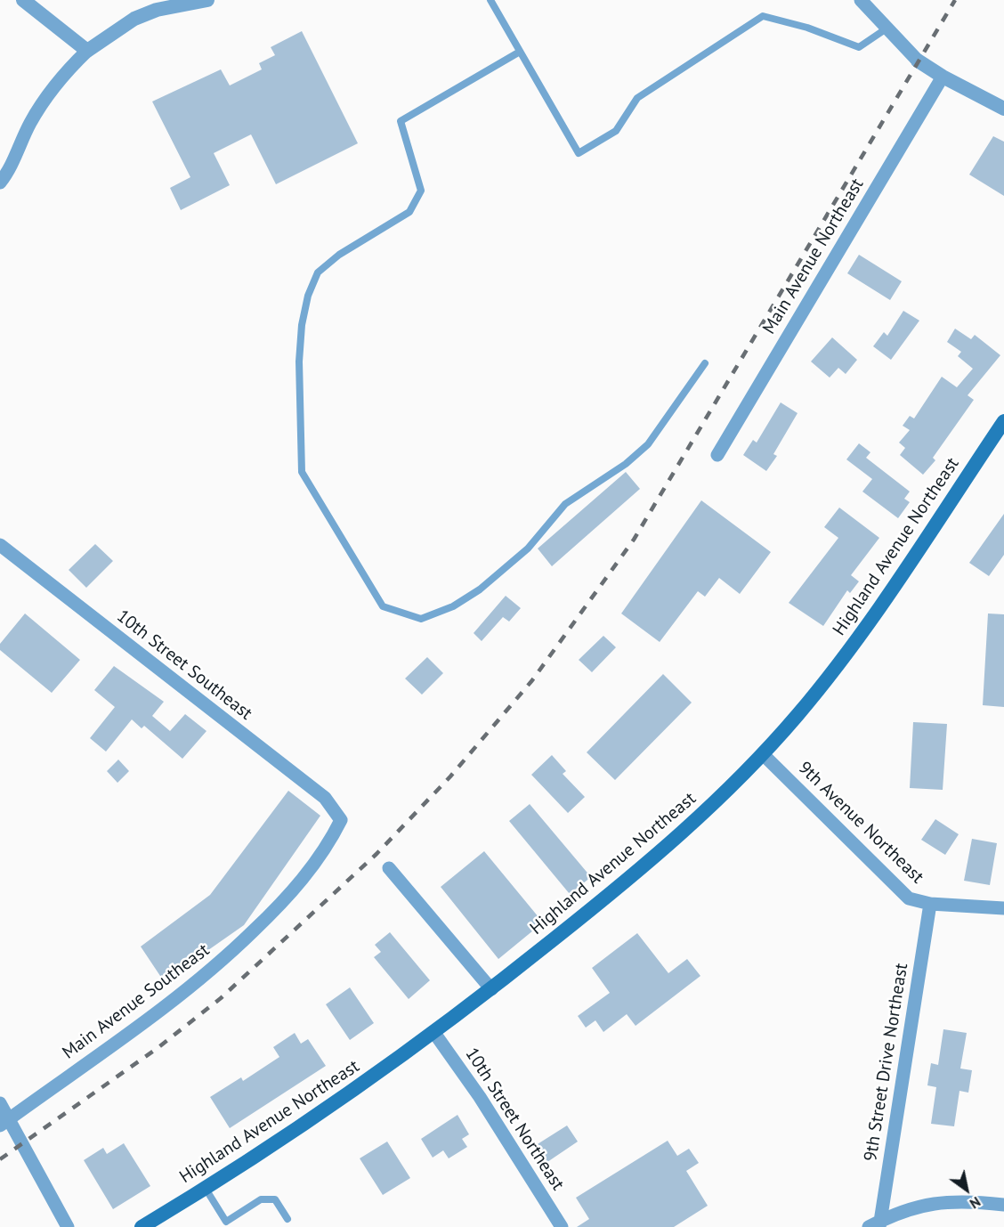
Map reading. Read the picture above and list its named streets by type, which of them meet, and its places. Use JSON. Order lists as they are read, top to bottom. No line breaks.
{"streets":{"main road":["Highland Avenue Northeast"],"street":["Main Avenue Northeast","10th Street Southeast","9th Avenue Northeast","Main Avenue Southeast","9th Street Drive Northeast","10th Street Northeast"]},"crossings":[["Highland Avenue Northeast","9th Avenue Northeast"],["Highland Avenue Northeast","10th Street Northeast"],["10th Street Southeast","Main Avenue Southeast"],["9th Avenue Northeast","9th Street Drive Northeast"]],"north":"bottom right"}
